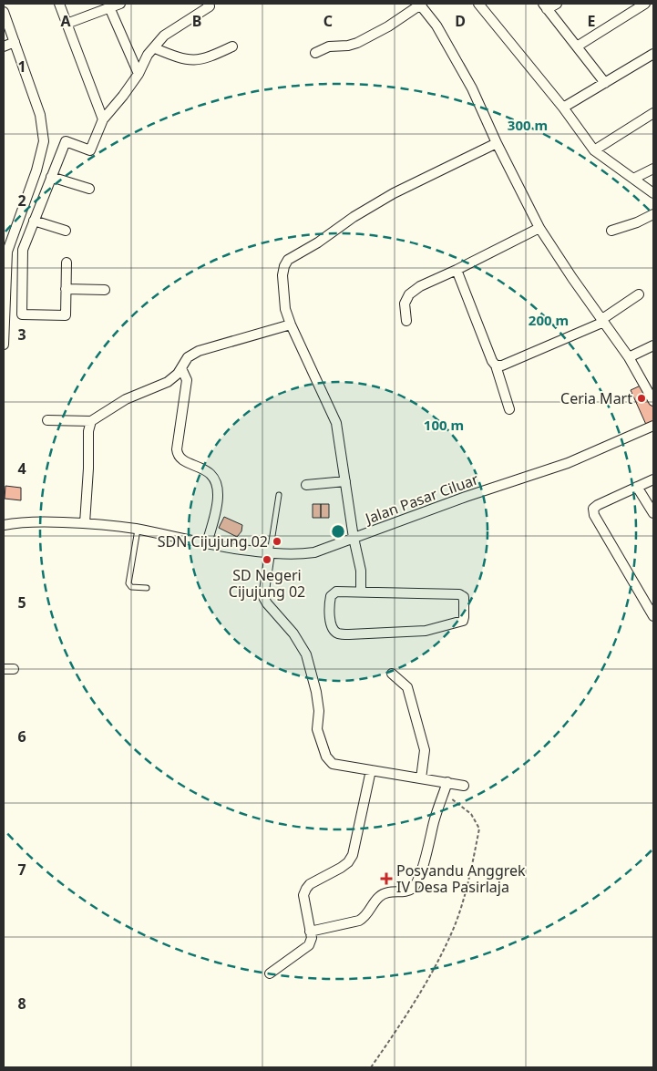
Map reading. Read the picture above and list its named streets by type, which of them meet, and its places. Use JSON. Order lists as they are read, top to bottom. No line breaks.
{"streets":{"street":["Jalan Pasar Ciluar"]},"places":{"other":["Ceria Mart","SDN Cijujung 02","SD Negeri Cijujung 02"],"health":["Posyandu Anggrek IV Desa Pasirlaja"]},"grid":{"columns":["A","B","C","D","E"],"rows":["1","2","3","4","5","6","7","8"]},"rings":["300 m","200 m","100 m"]}
